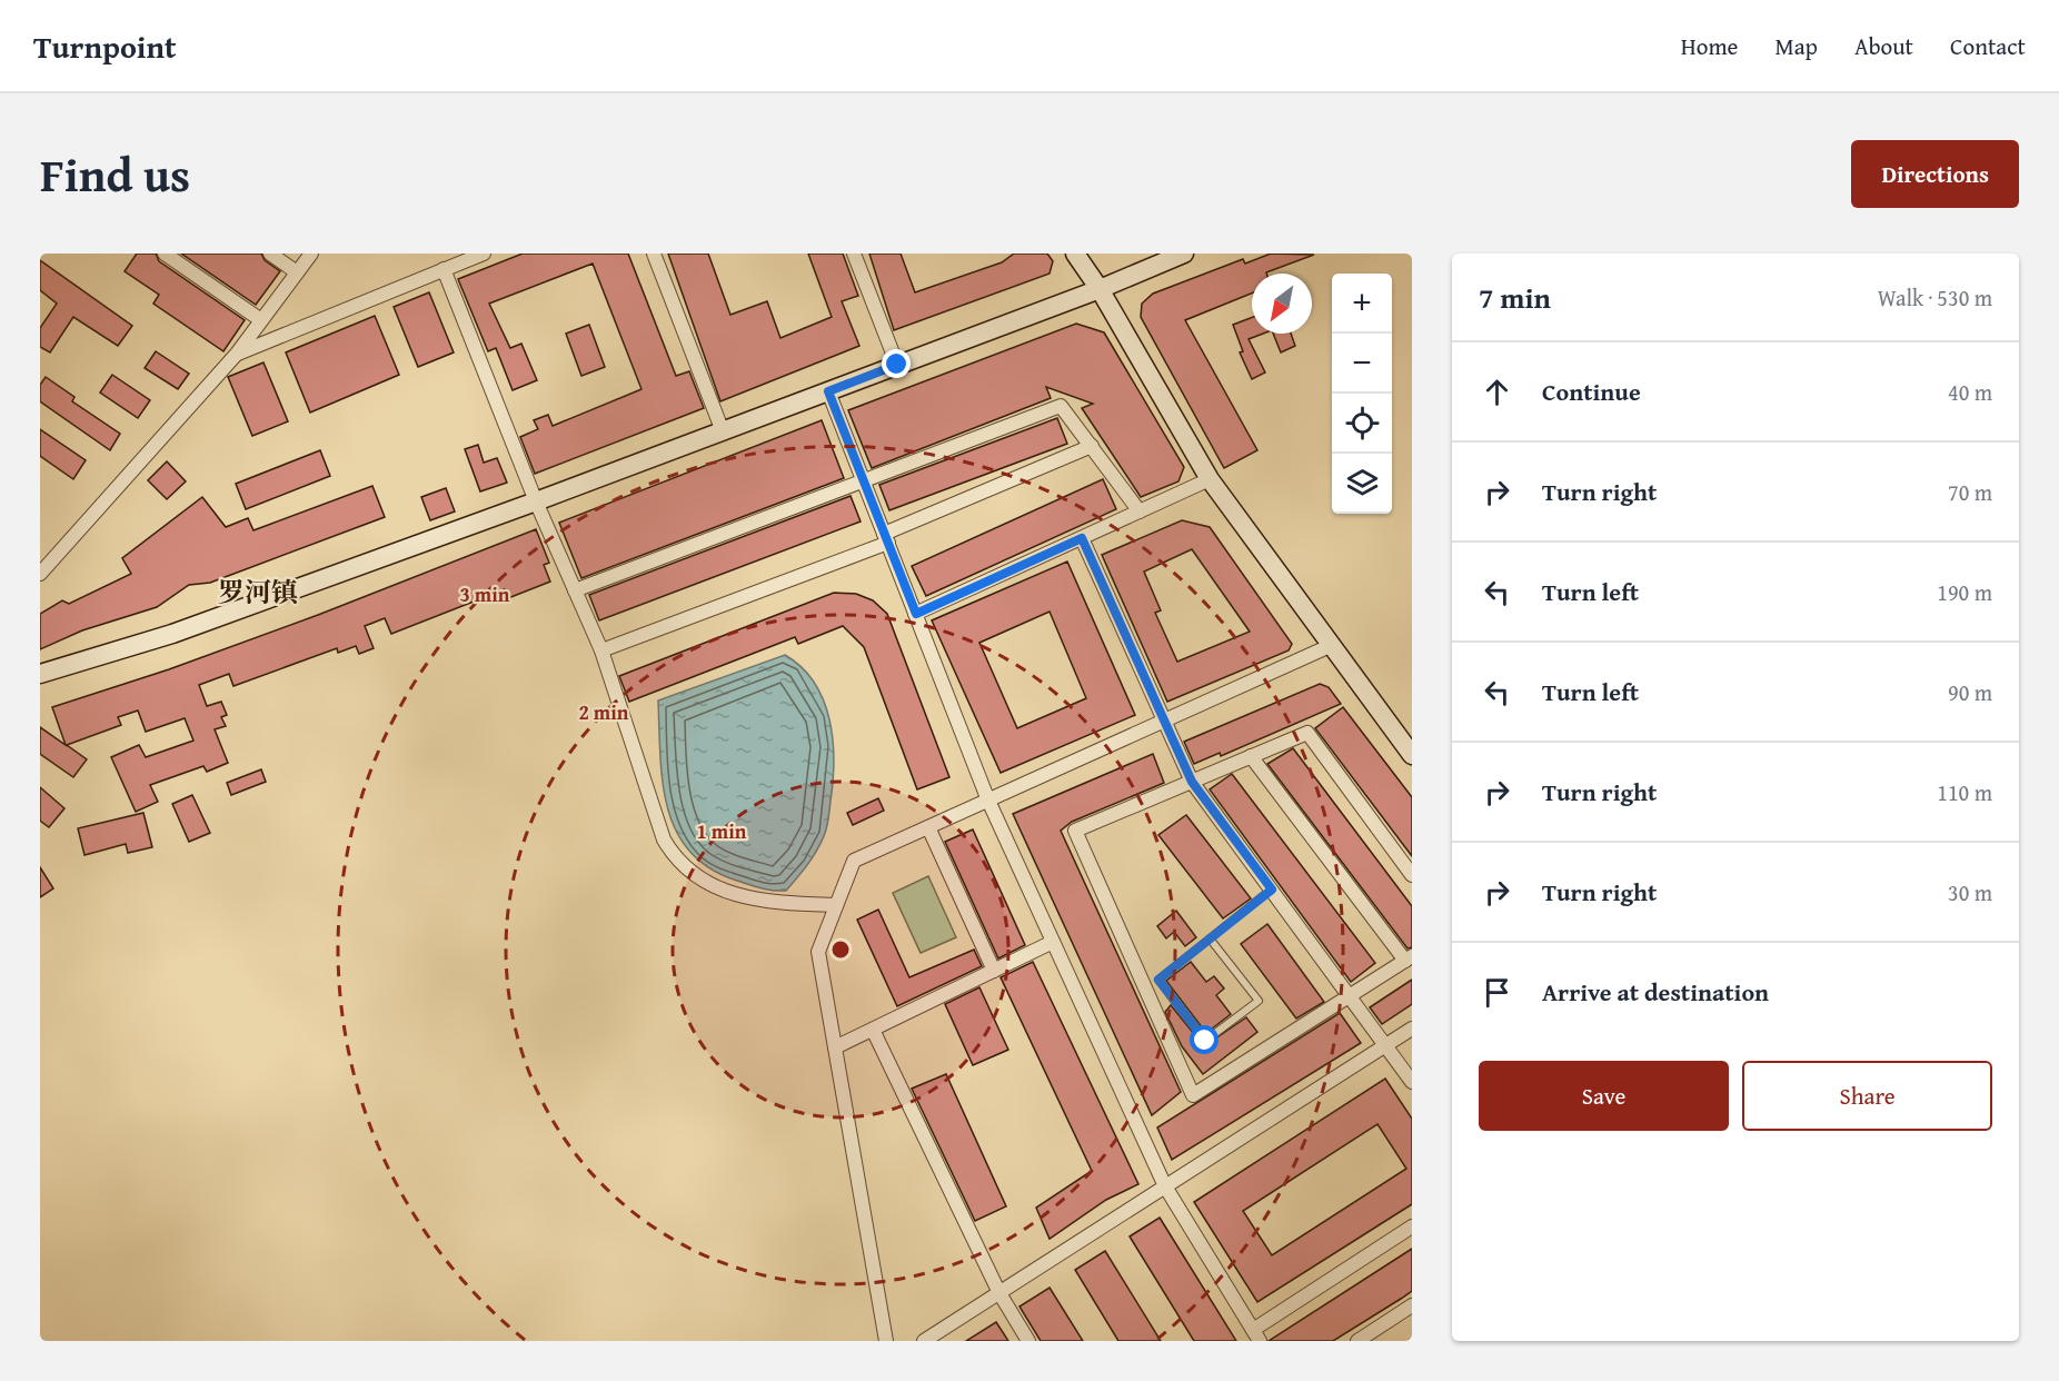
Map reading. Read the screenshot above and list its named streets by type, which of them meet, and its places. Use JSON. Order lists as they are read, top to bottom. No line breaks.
{"districts":["罗河镇"],"north":"bottom left","page":{"header":"Turnpoint","nav":["Home","Map","About","Contact"],"title":"Find us","buttons":["Directions",["Save","Share"]],"heading":["7 min","Walk · 530 m"],"map_buttons":["+","−"],"list":[["Continue","40 m"],["Turn right","70 m"],["Turn left","190 m"],["Turn left","90 m"],["Turn right","110 m"],["Turn right","30 m"],"Arrive at destination"]},"rings":["3 min","2 min","1 min"]}
